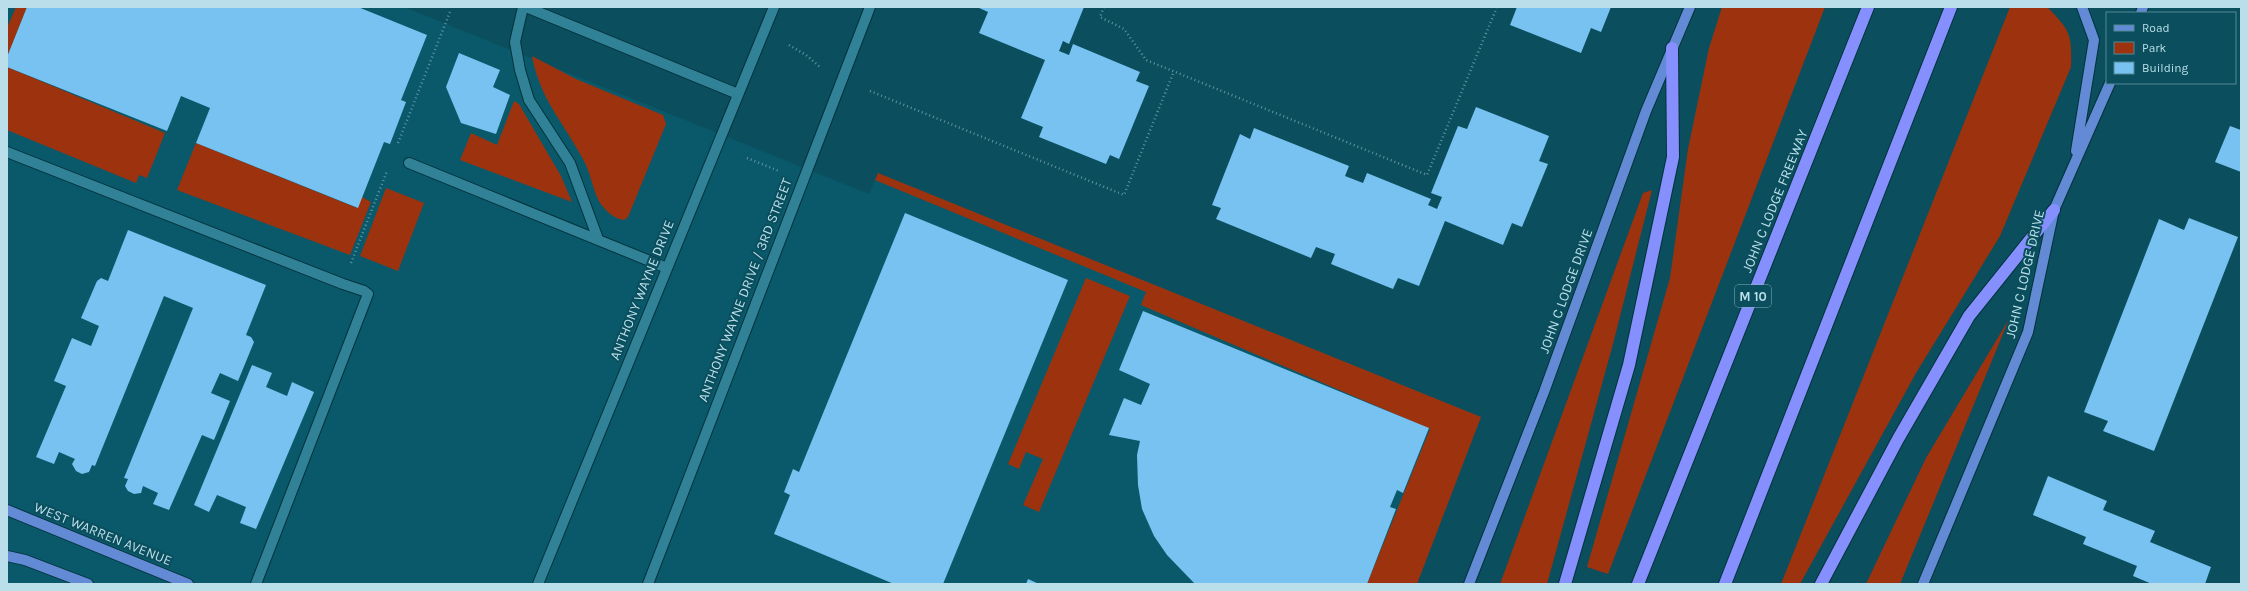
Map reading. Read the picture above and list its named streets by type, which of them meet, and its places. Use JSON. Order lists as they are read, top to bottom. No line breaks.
{"streets":{"highway":["JOHN C LODGE FREEWAY","M 10"],"main road":["JOHN C LODGE DRIVE","WEST WARREN AVENUE"],"street":["ANTHONY WAYNE DRIVE","ANTHONY WAYNE DRIVE / 3RD STREET"]},"legend":["Road","Park","Building"]}
